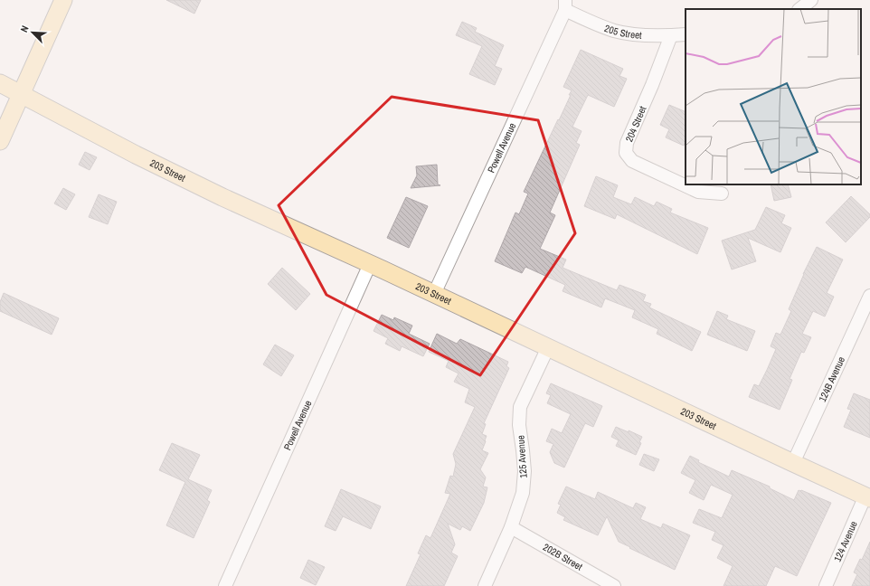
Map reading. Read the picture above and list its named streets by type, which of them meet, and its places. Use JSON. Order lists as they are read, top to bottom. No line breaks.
{"streets":{"main road":["203 Street"],"street":["205 Street","204 Street","Powell Avenue","124B Avenue","125 Avenue","124 Avenue","202B Street"]},"crossings":[["205 Street","204 Street"],["205 Street","Powell Avenue"],["Powell Avenue","203 Street"],["203 Street","124B Avenue"],["203 Street","125 Avenue"],["203 Street","124 Avenue"],["125 Avenue","202B Street"]],"north":"top left"}
